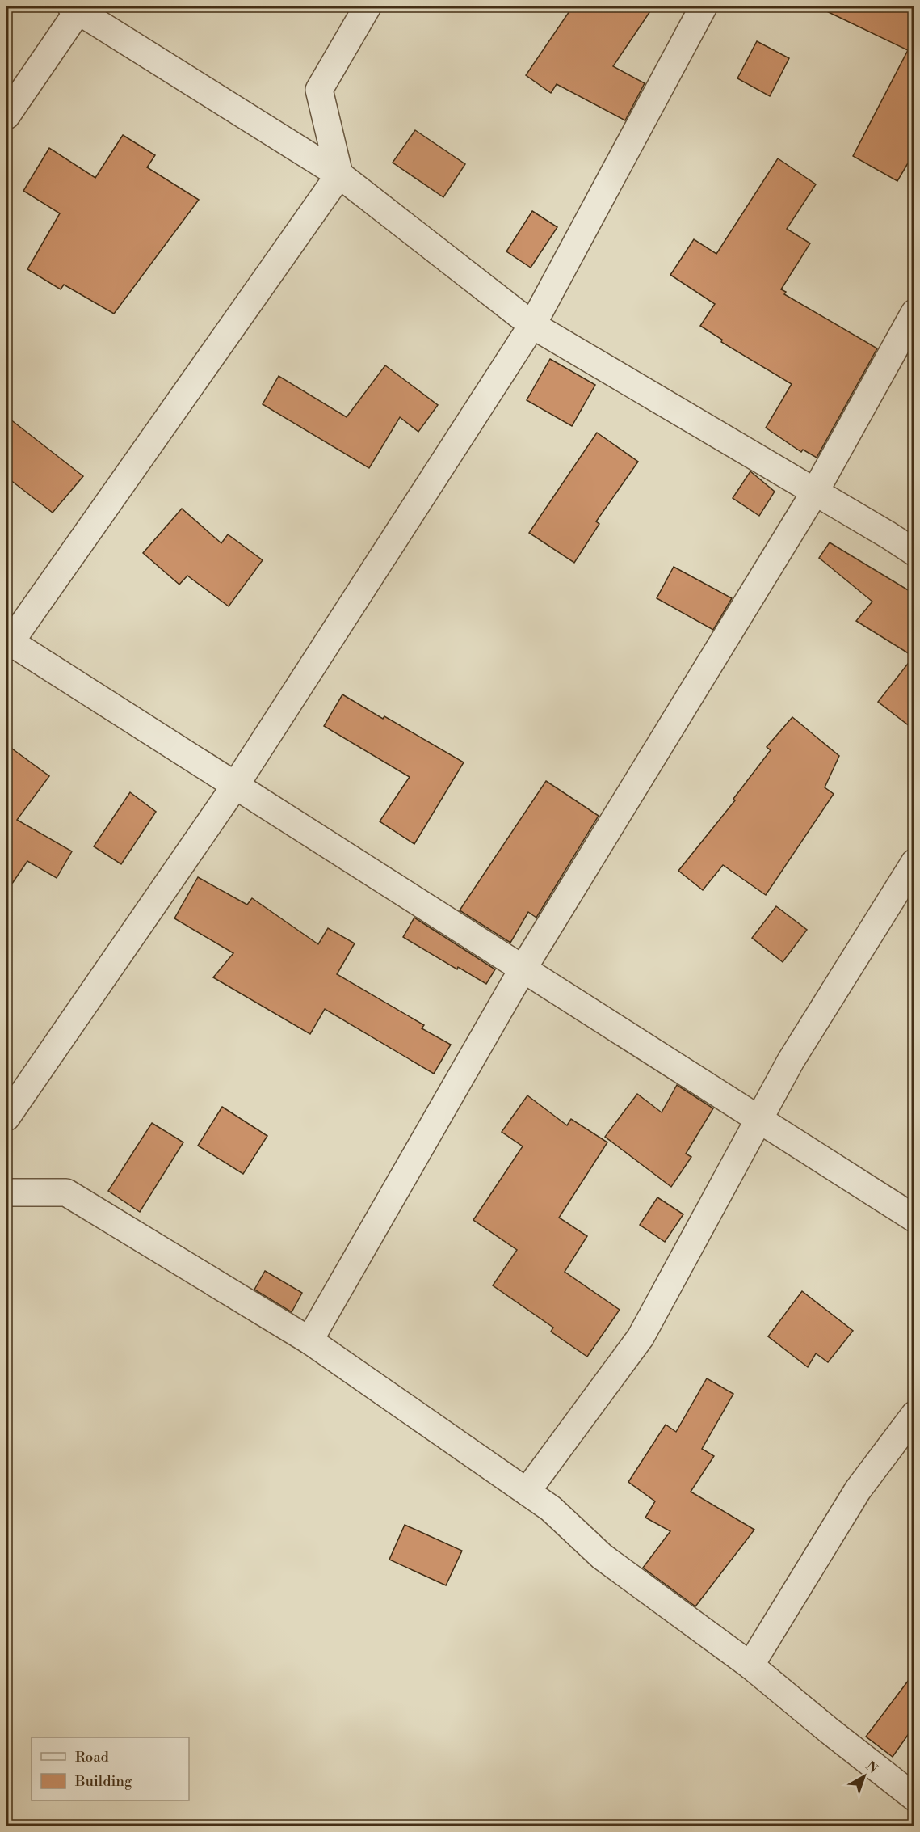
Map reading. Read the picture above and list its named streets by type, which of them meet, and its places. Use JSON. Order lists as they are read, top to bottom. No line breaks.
{"legend":["Road","Building"],"north":"top right"}
